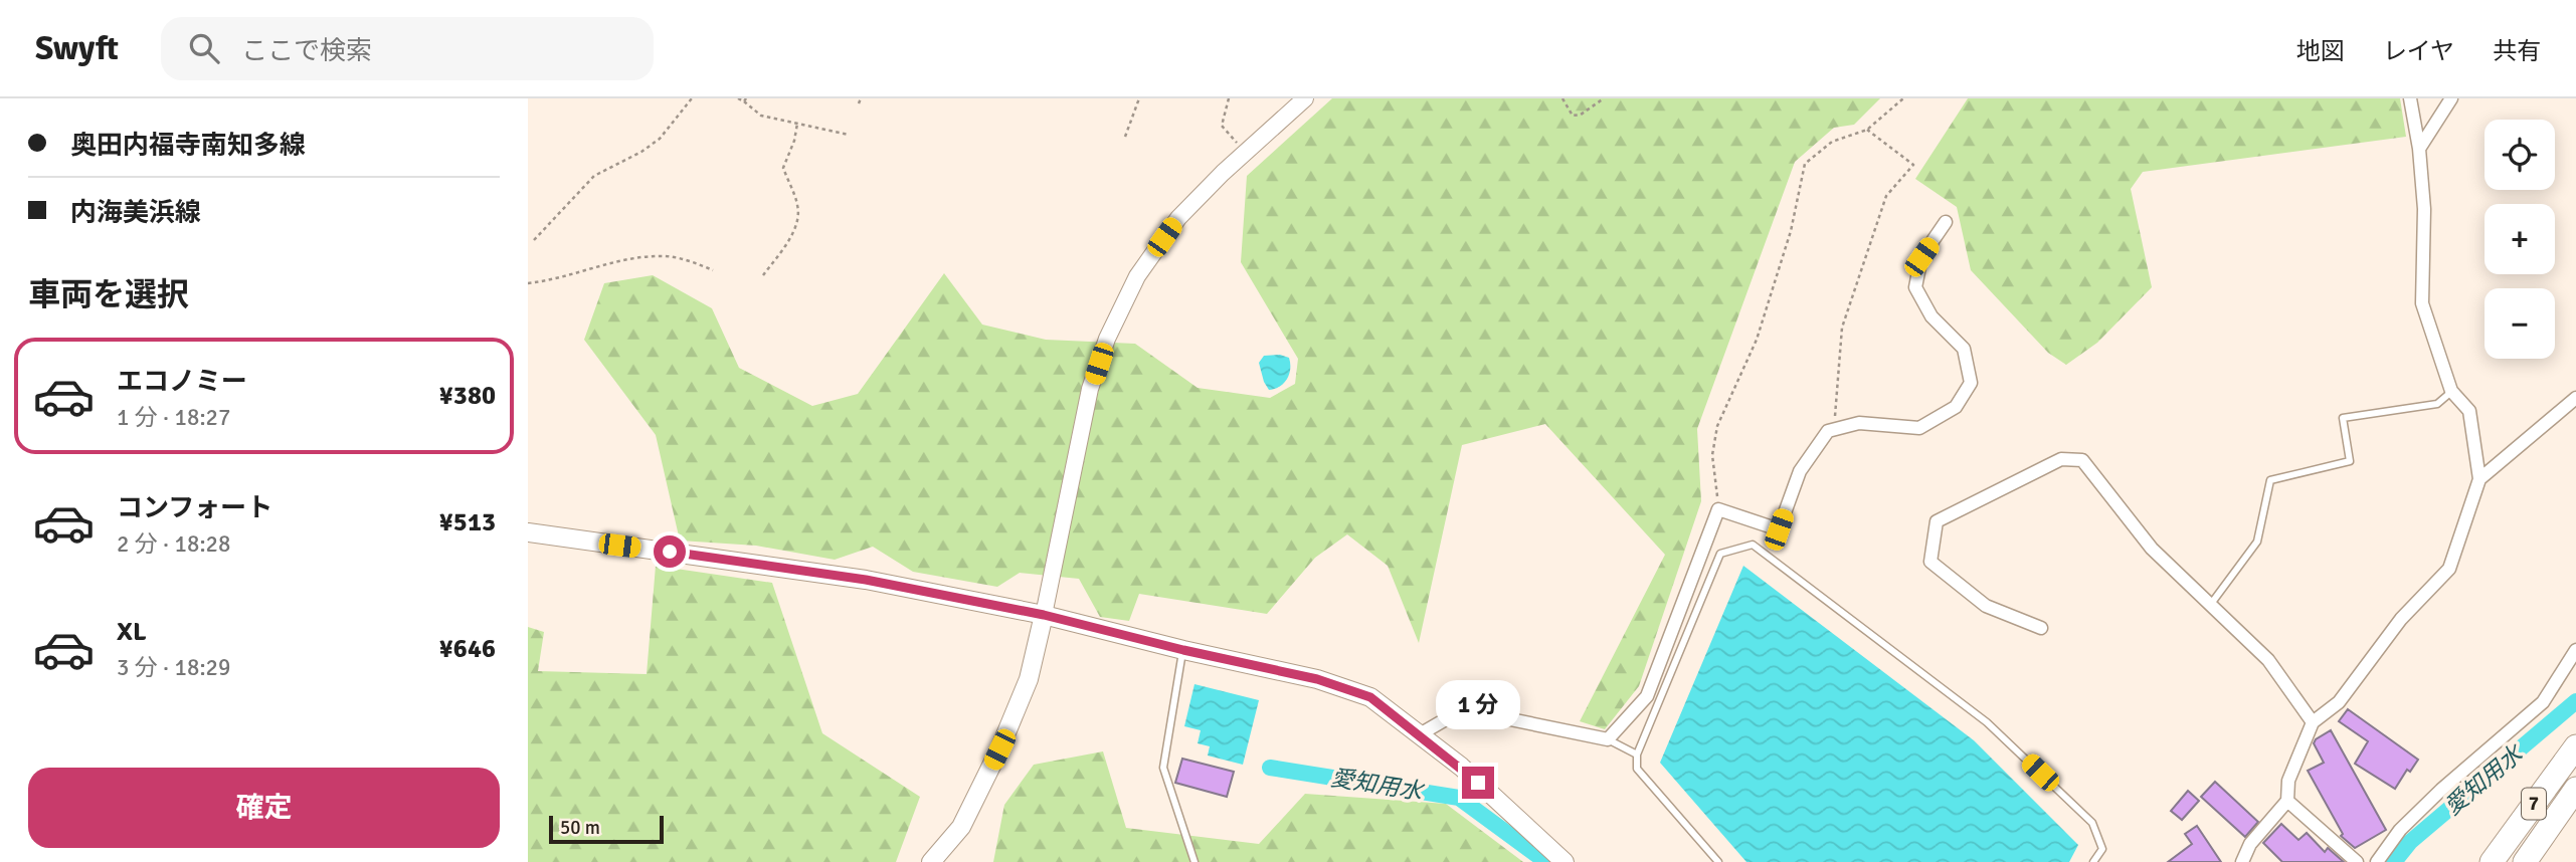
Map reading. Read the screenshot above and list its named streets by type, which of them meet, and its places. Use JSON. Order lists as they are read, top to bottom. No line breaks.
{"streets":{"highway":["7"]},"water":["愛知用水"],"scale_bar":"50 m","page":{"header":"Swyft","search":"ここで検索","nav":["地図","レイヤ","共有"],"banner":["奥田内福寺南知多線","内海美浜線"],"map_buttons":["+","−"],"heading":"車両を選択","list":[{"name":"エコノミー","note":"1 分 · 18:27","value":"¥380"},{"name":"コンフォート","note":"2 分 · 18:28","value":"¥513"},{"name":"XL","note":"3 分 · 18:29","value":"¥646"}],"bubble":"1 分","buttons":"確定","scale":"50 m"}}
